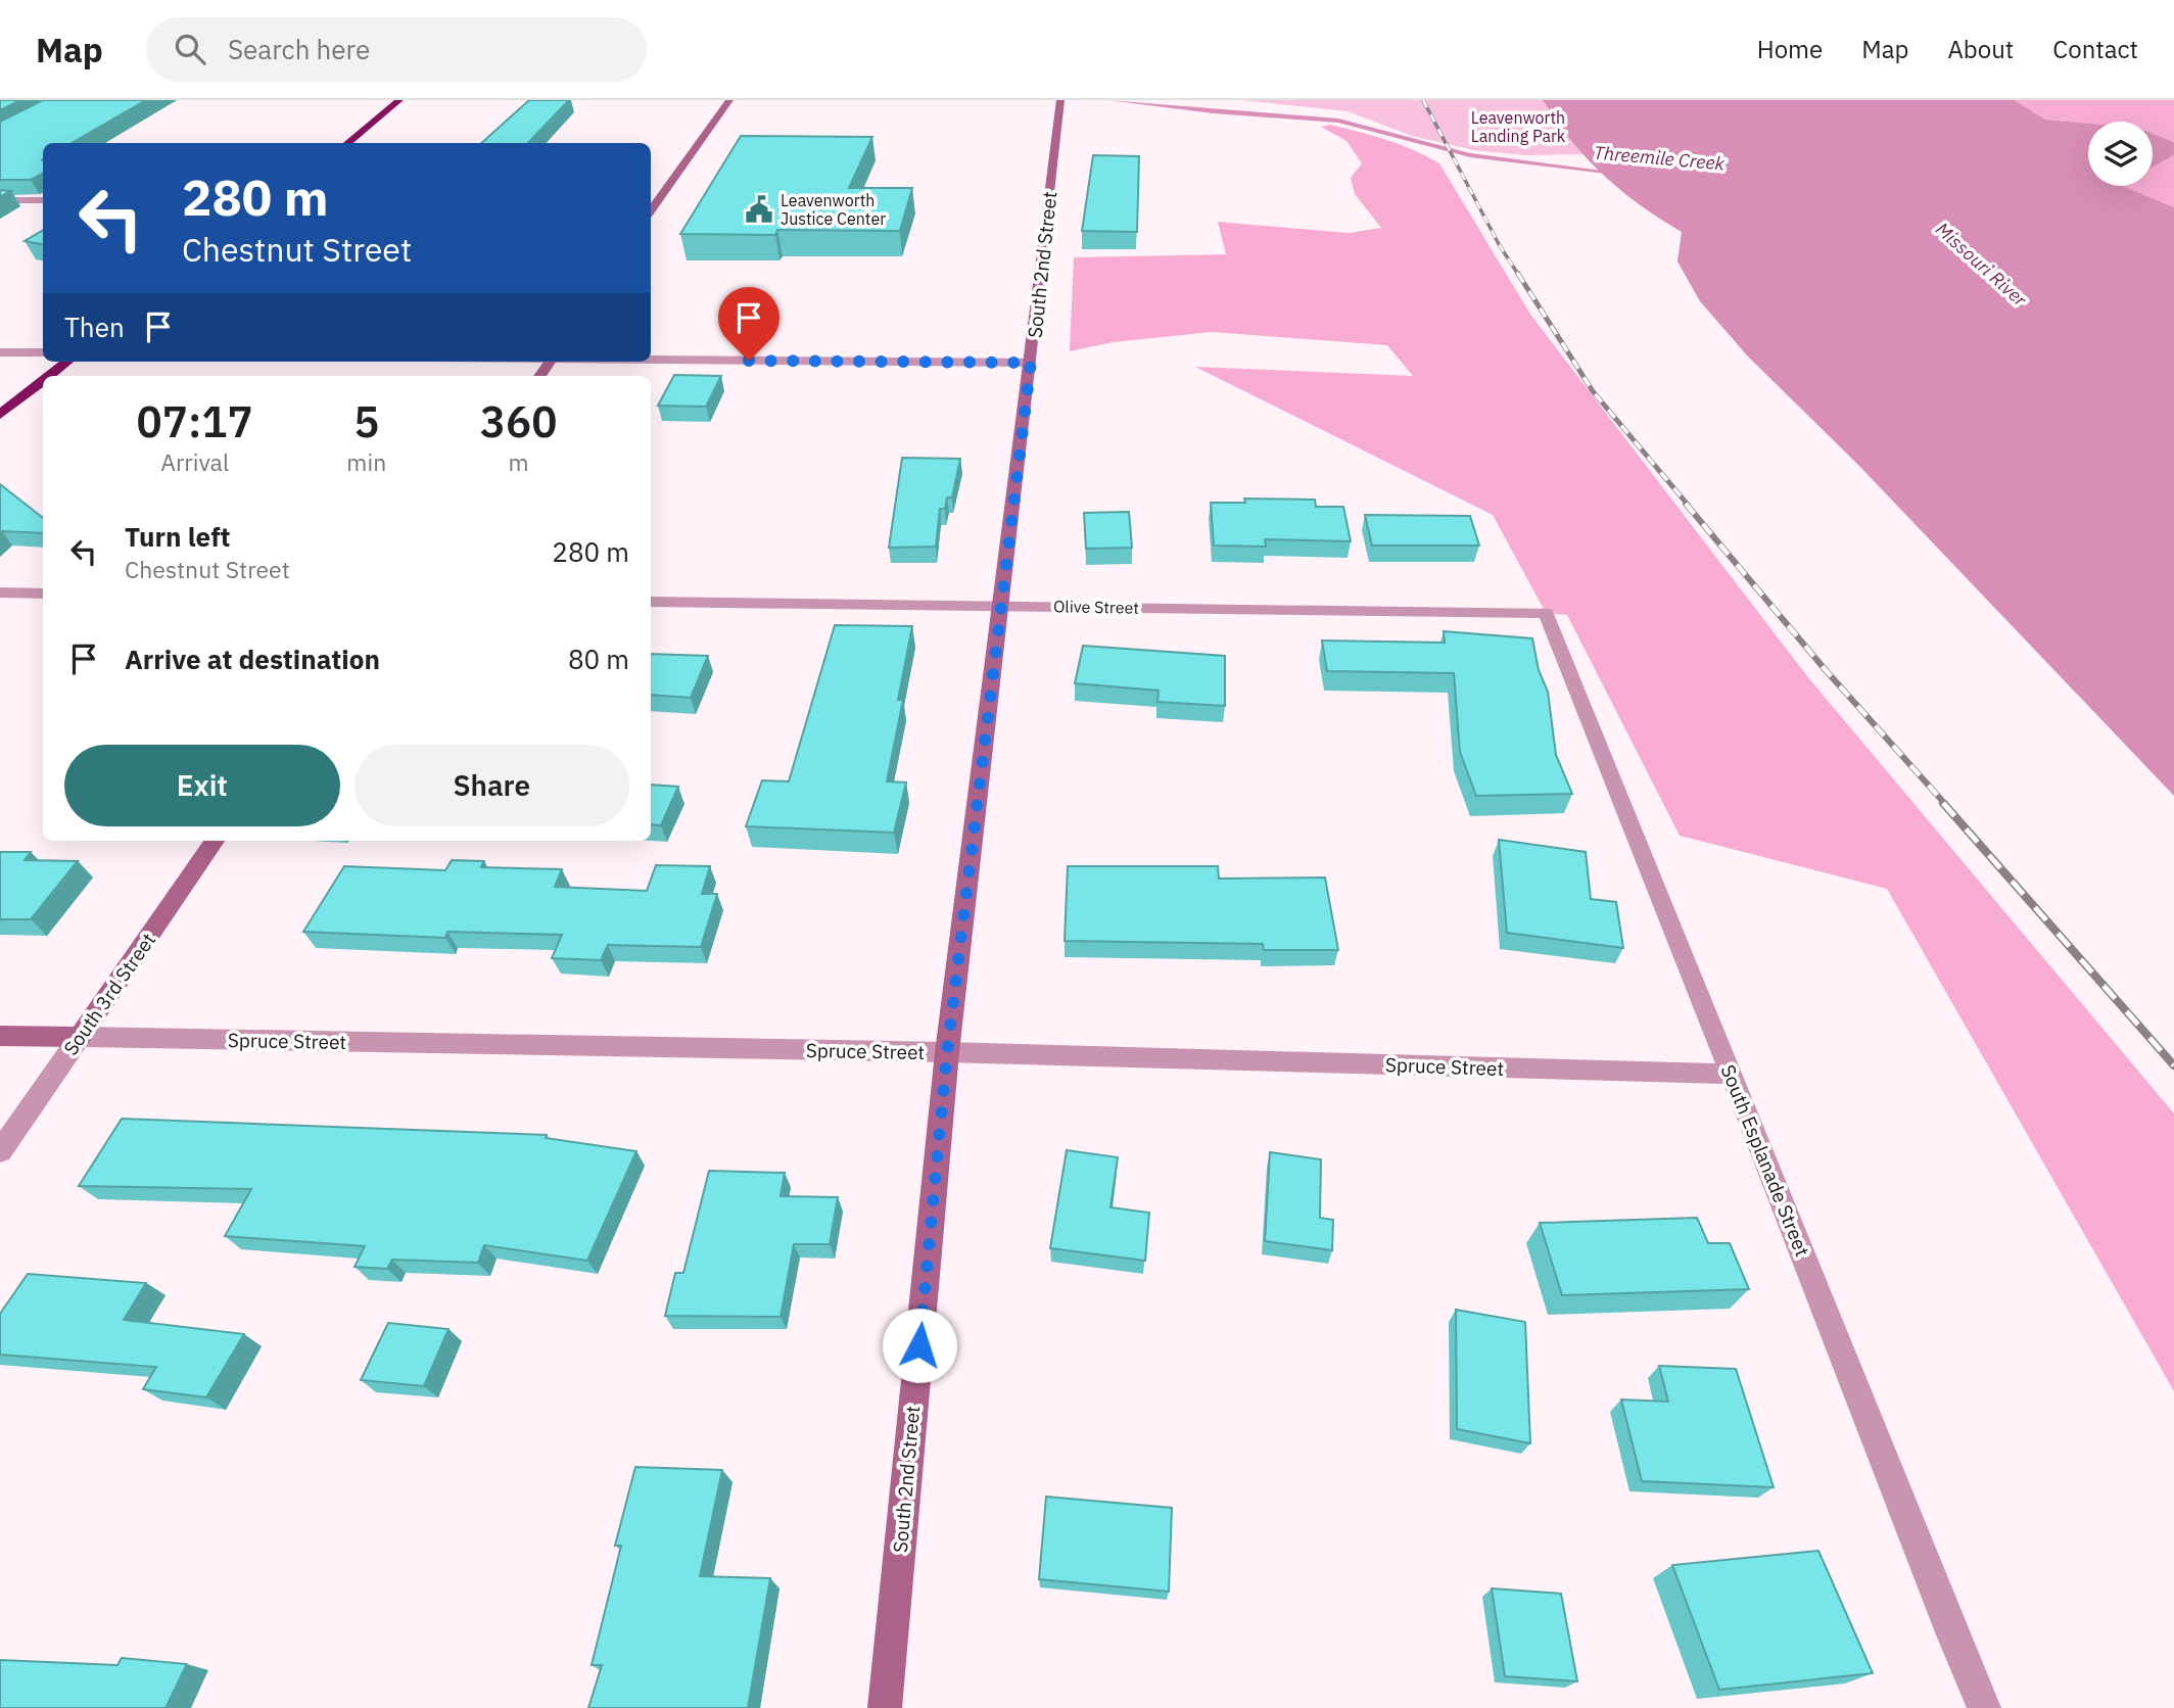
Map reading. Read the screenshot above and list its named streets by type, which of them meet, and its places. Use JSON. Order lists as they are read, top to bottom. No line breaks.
{"streets":{"street":["South 2nd Street","Olive Street","South 3rd Street","Spruce Street","South Esplanade Street"]},"crossings":[["South 2nd Street","Olive Street"],["South 2nd Street","Spruce Street"],["Olive Street","South Esplanade Street"],["South 3rd Street","Spruce Street"],["Spruce Street","South Esplanade Street"]],"water":["Threemile Creek","Missouri River"],"parks":["Leavenworth Landing Park"],"places":{"public building":["Leavenworth Justice Center"]},"page":{"header":"Map","search":"Search here","nav":["Home","Map","About","Contact"],"turn":["280 m","Chestnut Street"],"then":"Then","eta":["07:17","Arrival","5","min","360","m"],"list":[{"name":"Turn left","note":"Chestnut Street","value":"280 m"},{"name":"Arrive at destination","value":"80 m"}],"buttons":["Exit","Share"]}}
